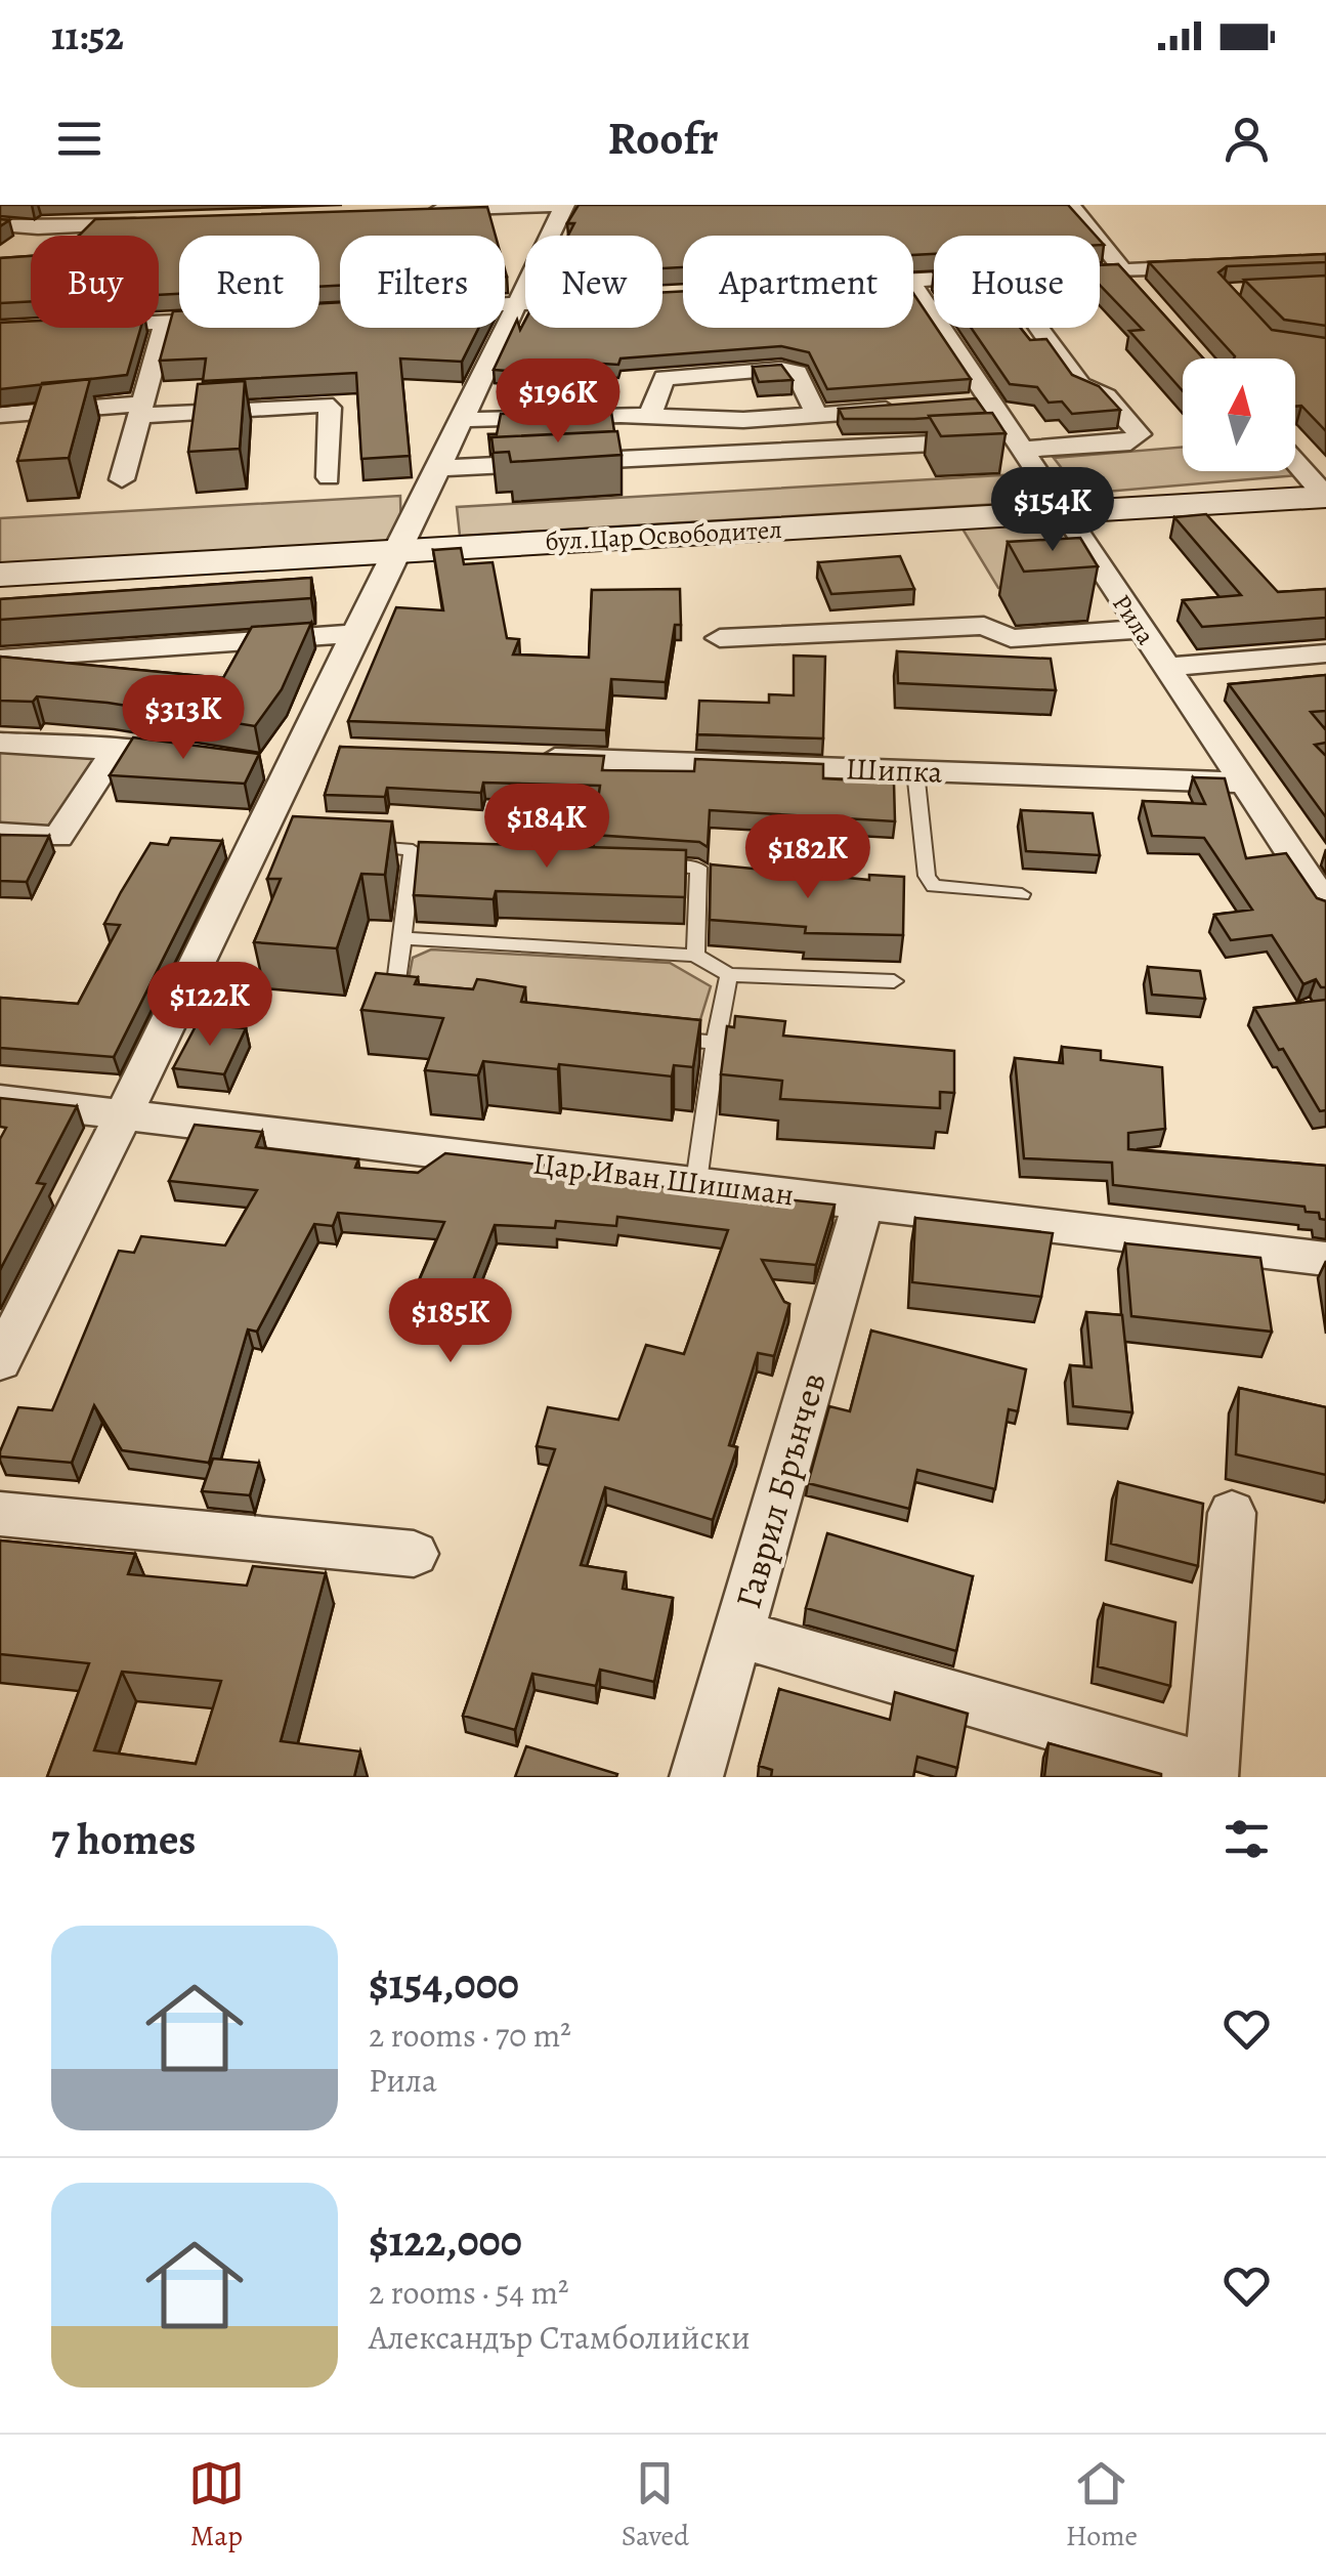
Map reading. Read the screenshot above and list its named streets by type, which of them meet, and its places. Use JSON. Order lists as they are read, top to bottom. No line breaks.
{"streets":{"street":["бул.Цар Освободител","Рила","Шипка","Цар Иван Шишман","Гаврил Брънчев"]},"crossings":[["бул.Цар Освободител","Рила"],["Рила","Шипка"],["Цар Иван Шишман","Гаврил Брънчев"]],"north":"top","page":{"status":"11:52","header":"Roofr","chip":["Buy","Rent","Filters","New","Apartment","House"],"price":["$196K","$154K","$313K","$184K","$182K","$122K","$185K"],"heading":"7 homes","list":[{"name":"$154,000","note":"2 rooms · 70 m² · Рила"},{"name":"$122,000","note":"2 rooms · 54 m² · Александър Стамболийски"}],"tabs":["Map","Saved","Home"]}}
